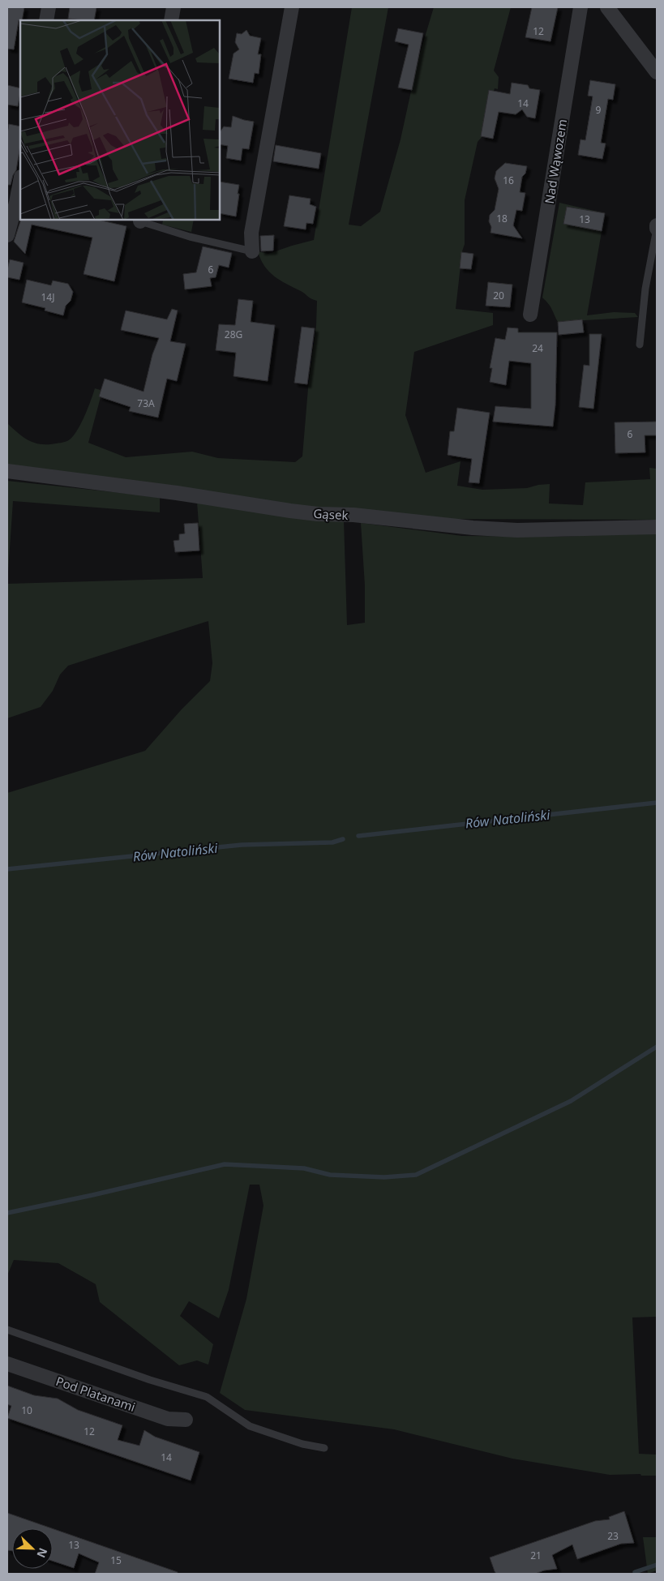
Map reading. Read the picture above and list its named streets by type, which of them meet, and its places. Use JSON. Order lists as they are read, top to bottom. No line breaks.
{"streets":{"street":["Nad Wąwozem","Gąsek","Pod Platanami"]},"water":["Rów Natoliński"],"house_numbers":["12","14","9","16","18","13","6","20","14J","28G","24","73A","6","10","12","14","23","13","21","15"],"north":"bottom right"}
